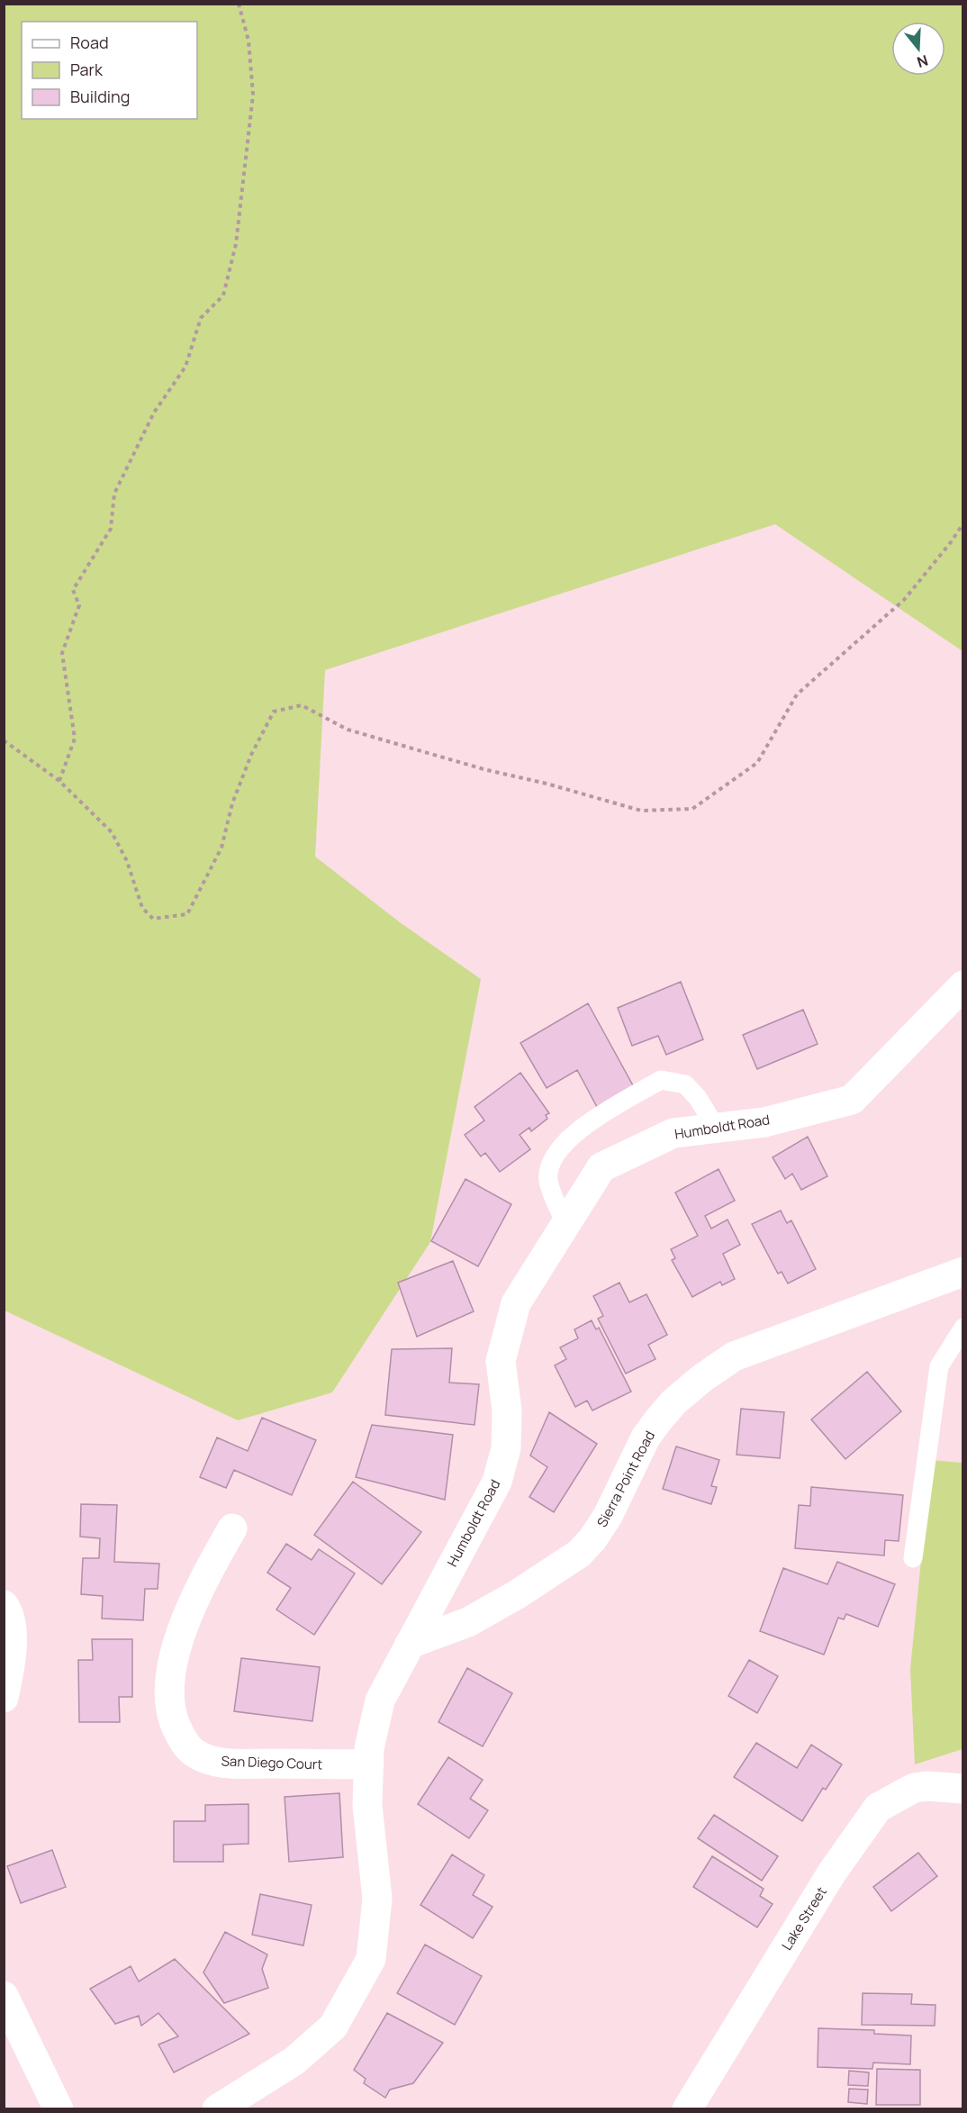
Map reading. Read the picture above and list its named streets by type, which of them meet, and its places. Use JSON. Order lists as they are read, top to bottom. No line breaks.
{"streets":{"street":["Humboldt Road","Sierra Point Road","San Diego Court","Lake Street"]},"crossings":[["Humboldt Road","Sierra Point Road"],["Humboldt Road","San Diego Court"]],"legend":["Road","Park","Building"],"north":"bottom"}
